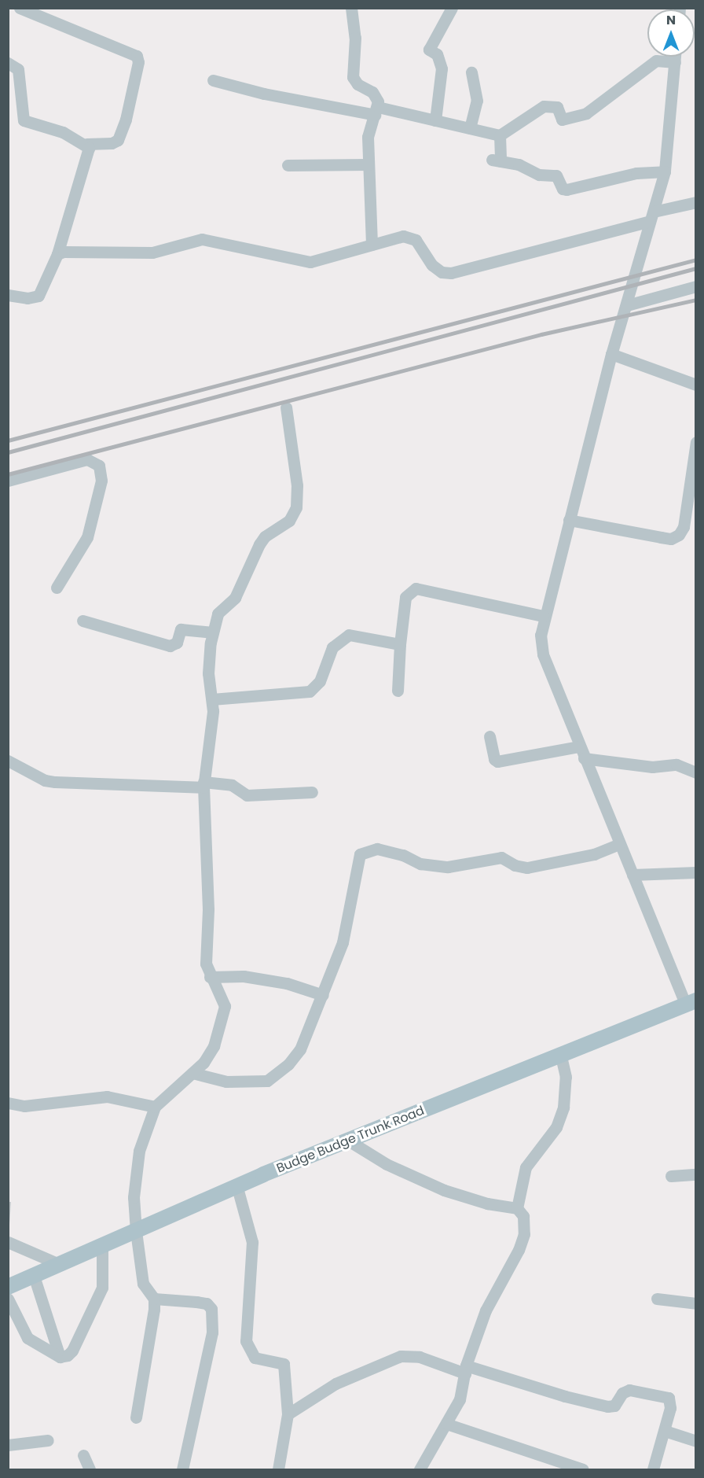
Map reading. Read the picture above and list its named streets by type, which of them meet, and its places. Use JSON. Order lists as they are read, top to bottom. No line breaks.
{"streets":{"main road":["Budge Budge Trunk Road"]},"north":"top"}
